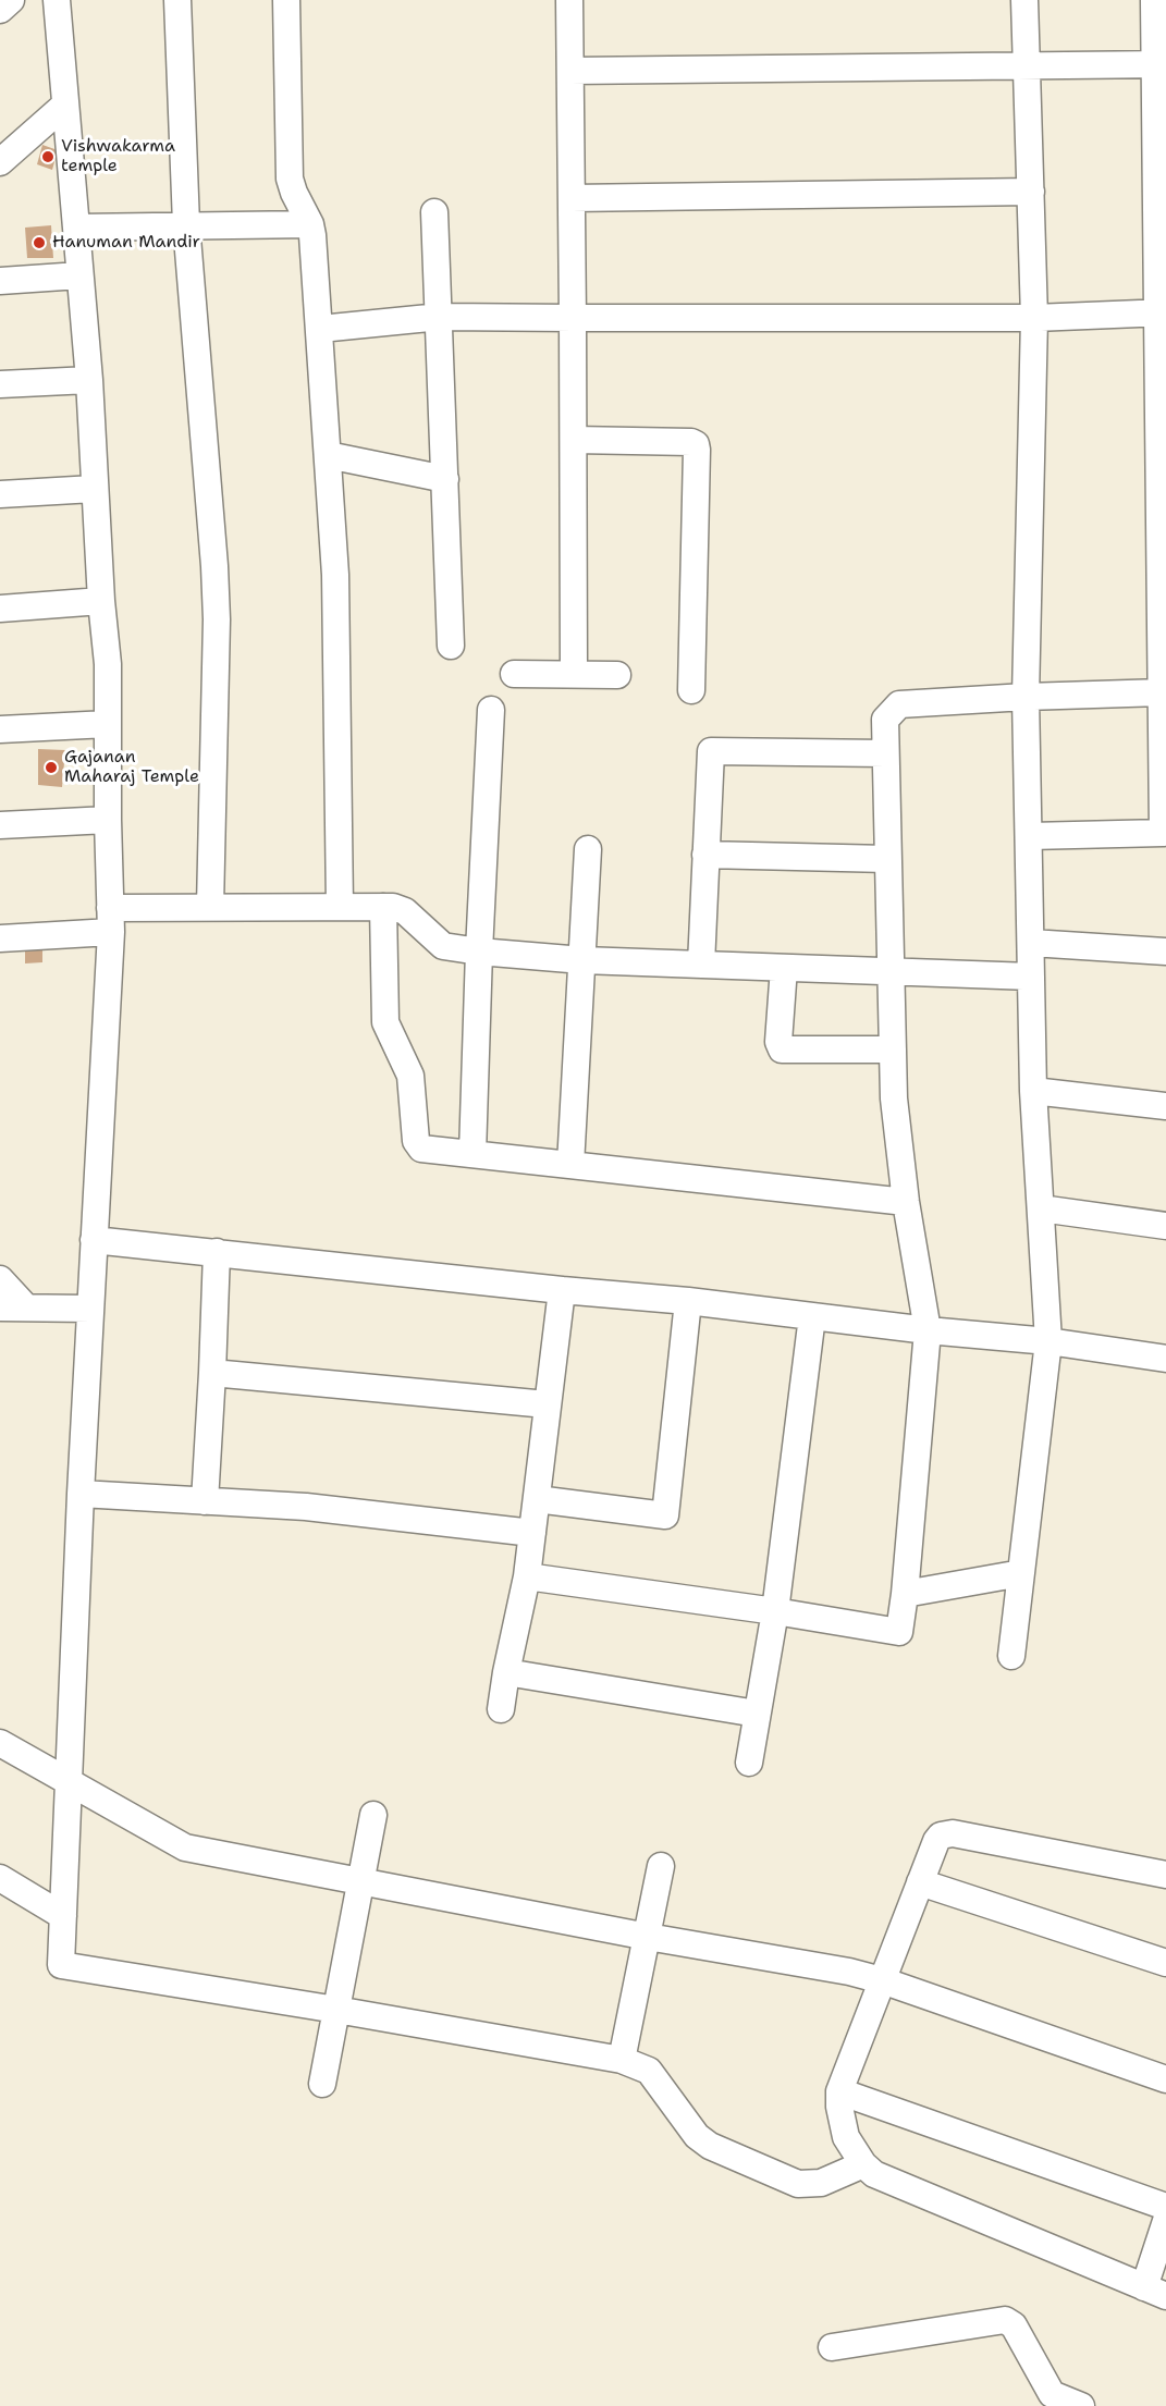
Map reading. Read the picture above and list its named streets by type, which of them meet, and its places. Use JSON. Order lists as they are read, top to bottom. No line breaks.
{"places":["Vishwakarma temple","Hanuman Mandir","Gajanan Maharaj Temple"]}
